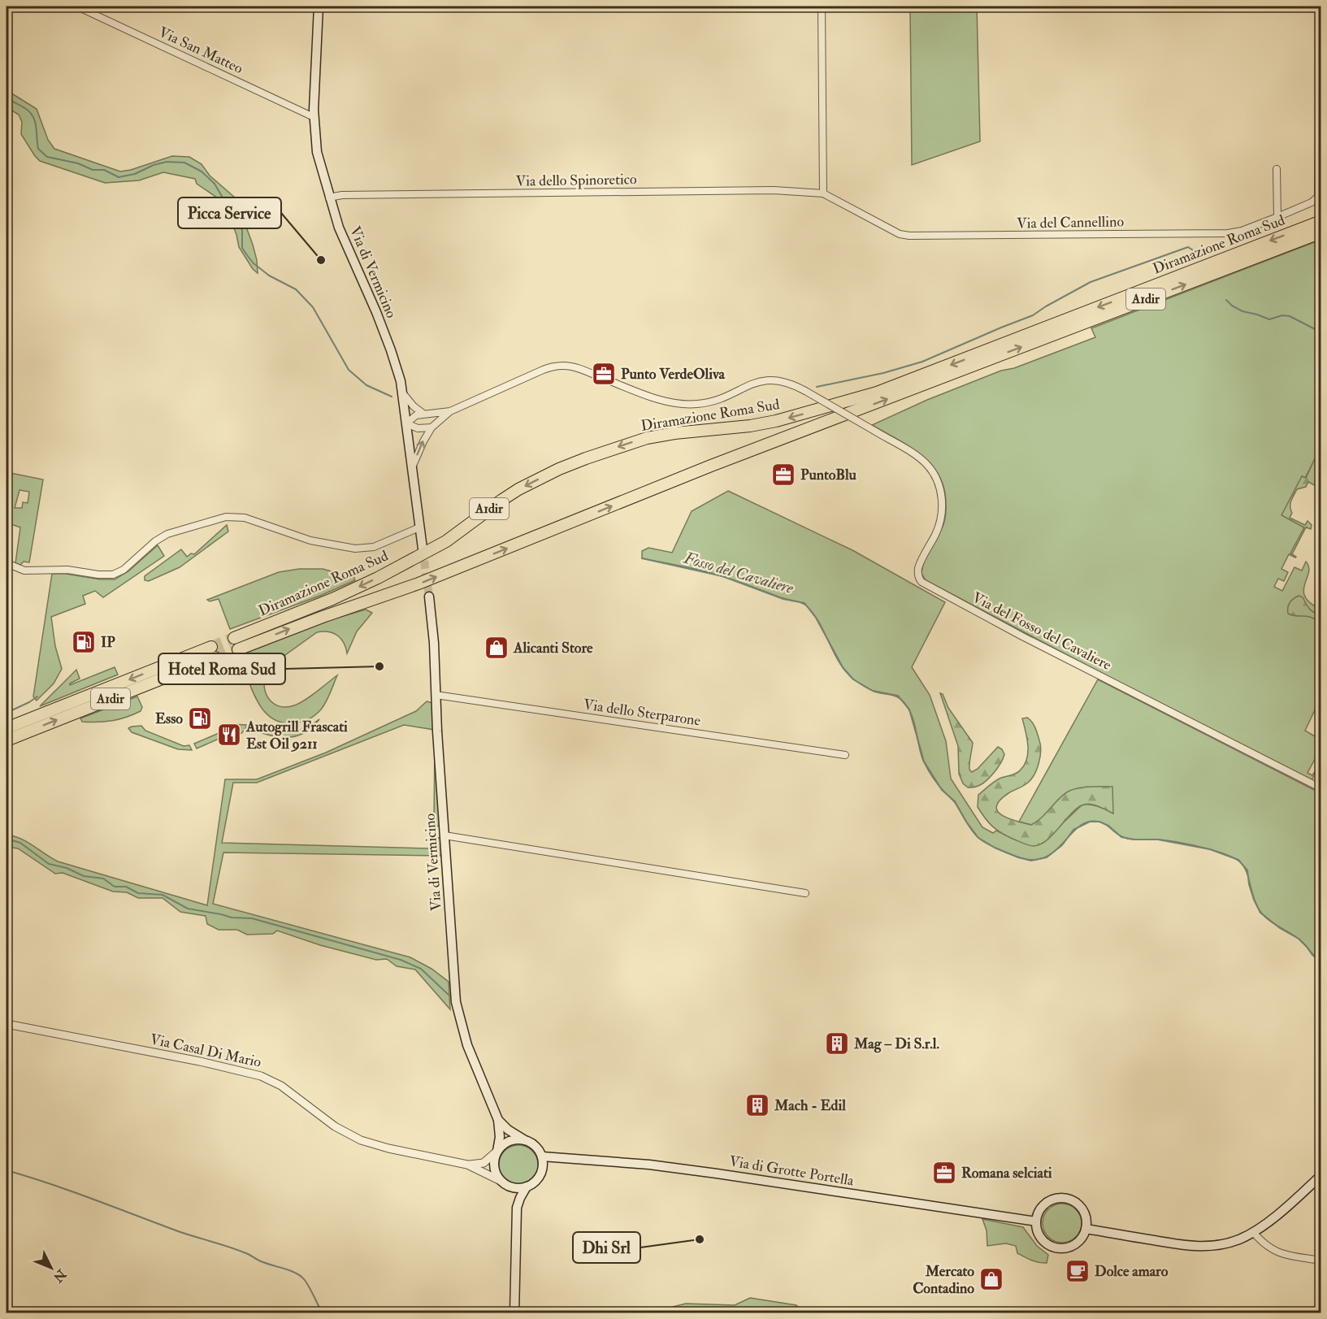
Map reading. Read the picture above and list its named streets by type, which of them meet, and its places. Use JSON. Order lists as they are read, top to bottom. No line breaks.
{"streets":{"highway":["Diramazione Roma Sud","A1dir"],"main road":["Via di Vermicino","Via di Grotte Portella"],"street":["Via San Matteo","Via dello Spinoretico","Via del Cannellino","Via del Fosso del Cavaliere","Via dello Sterparone","Via Casal Di Mario"]},"crossings":[["Via San Matteo","Via di Vermicino"],["Via dello Spinoretico","Via del Cannellino"],["Via dello Spinoretico","Via di Vermicino"],["Via di Vermicino","Via dello Sterparone"],["Via di Vermicino","Via Casal Di Mario"],["Via di Vermicino","Via di Grotte Portella"],["Via Casal Di Mario","Via di Grotte Portella"]],"water":["Fosso del Cavaliere"],"places":{"other":["Picca Service","Hotel Roma Sud","Dhi Srl"],"office":["Punto VerdeOliva","PuntoBlu","Romana selciati"],"fuel station":["IP","Esso"],"shop":["Alicanti Store","Mercato Contadino"],"restaurant":["Autogrill Frascati Est Oil 9211"],"building":["Mag – Di S.r.l.","Mach - Edil"],"cafe":["Dolce amaro"]},"north":"bottom right"}
